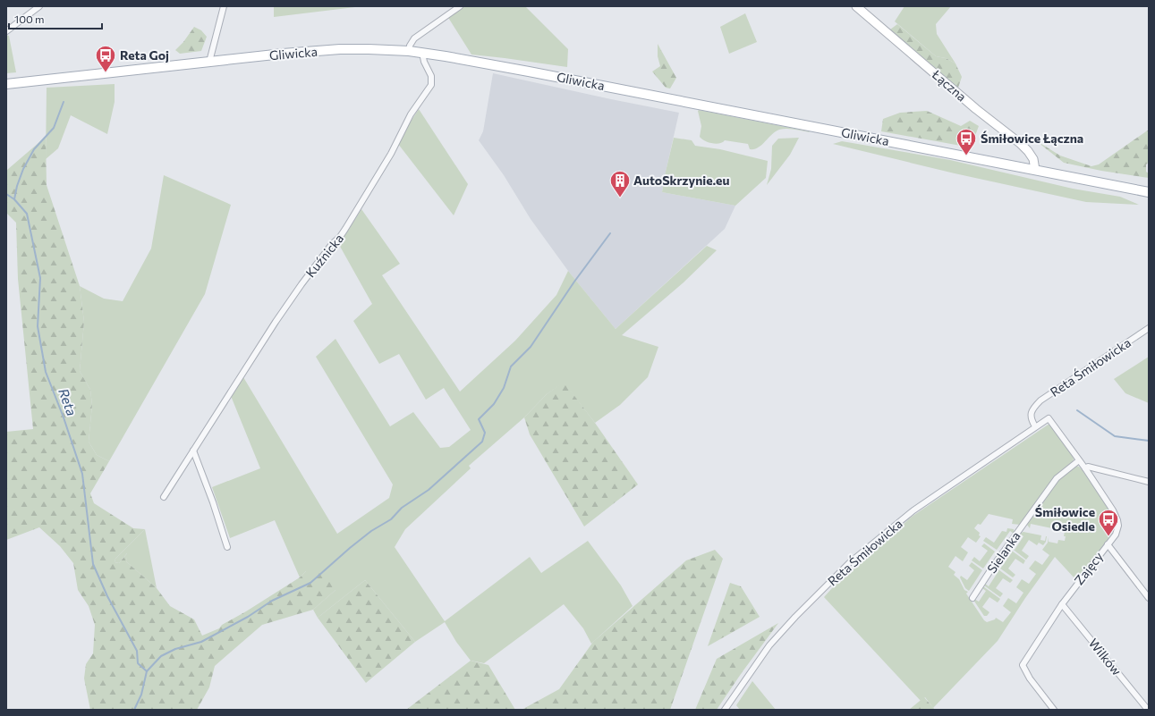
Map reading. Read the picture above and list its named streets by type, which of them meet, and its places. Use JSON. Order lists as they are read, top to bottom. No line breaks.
{"streets":{"main road":["Gliwicka"],"street":["Łączna","Kuźnicka","Reta Śmiłowicka","Sielanka","Zajęcy","Wilków"]},"crossings":[["Gliwicka","Łączna"],["Gliwicka","Kuźnicka"],["Reta Śmiłowicka","Zajęcy"],["Sielanka","Zajęcy"],["Zajęcy","Wilków"]],"water":["Reta"],"places":{"bus stop":["Reta Goj","Śmiłowice Łączna","Śmiłowice Osiedle"],"building":["AutoSkrzynie.eu"]},"scale_bar":"100 m"}
